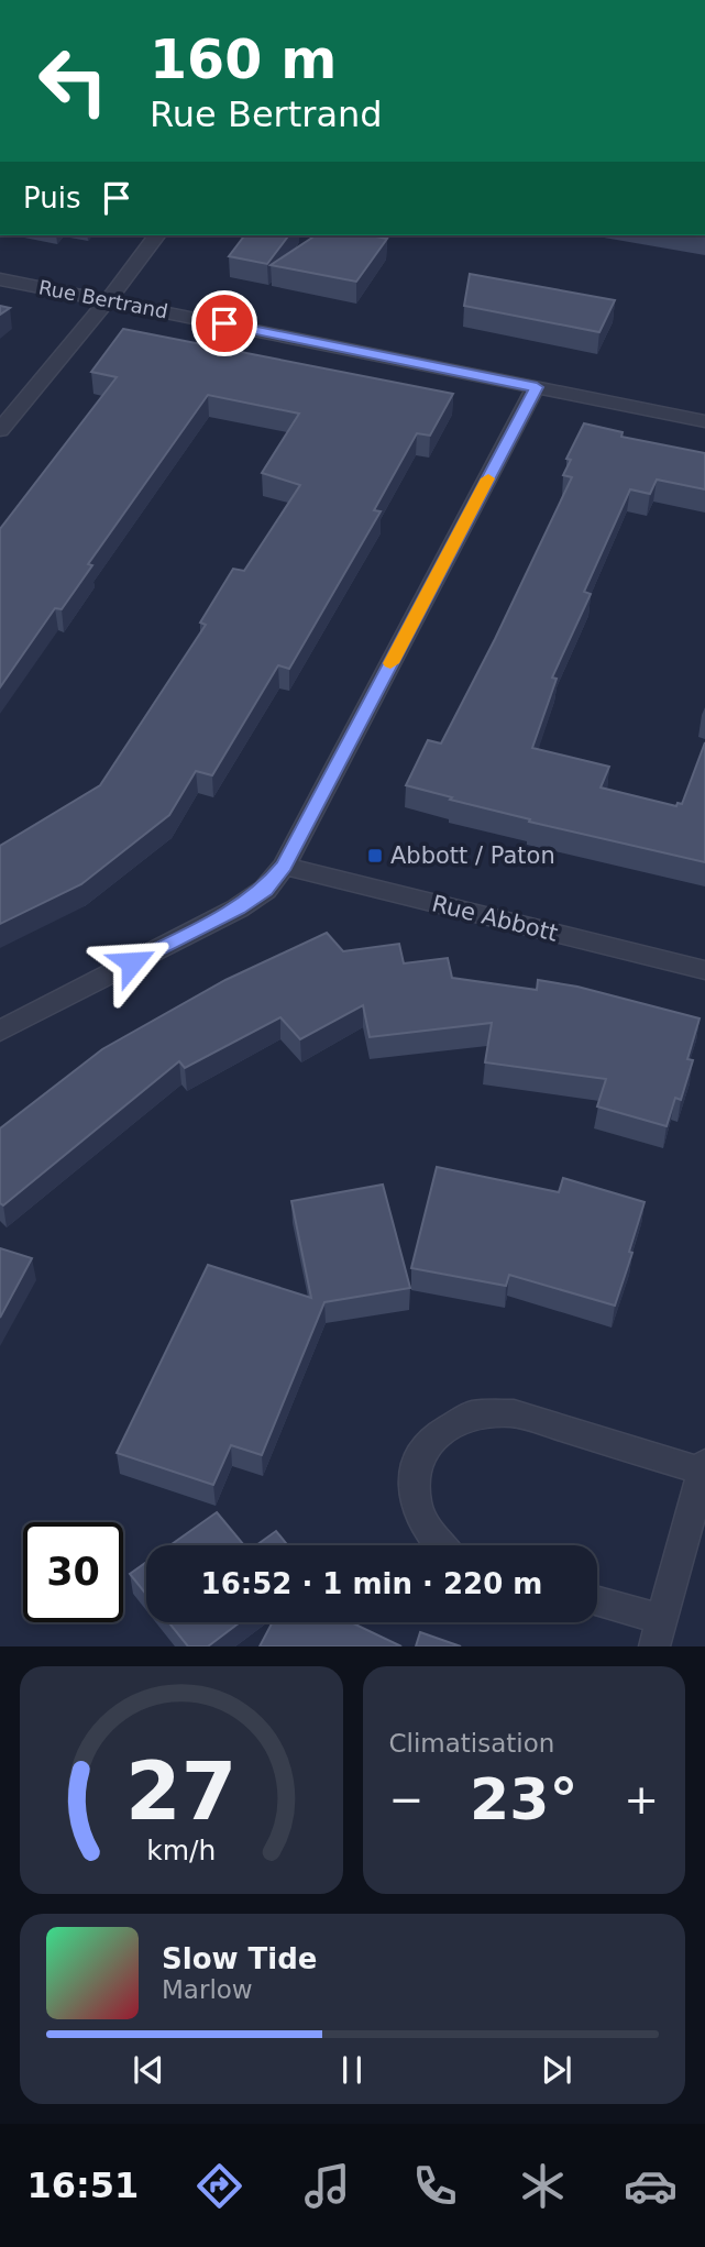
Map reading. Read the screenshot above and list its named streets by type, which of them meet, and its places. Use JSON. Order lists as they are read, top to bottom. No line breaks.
{"streets":{"street":["Rue Bertrand","Rue Abbott"]},"places":{"transit":["Abbott / Paton"]},"page":{"turn":["160 m","Rue Bertrand"],"then":"Puis","limit":"30","trip":"16:52 · 1 min · 220 m","tile":"Climatisation","heat":["−","23°","+"],"song":["Slow Tide","Marlow"],"tabs":"16:51","gauge":["27","km/h"]}}
